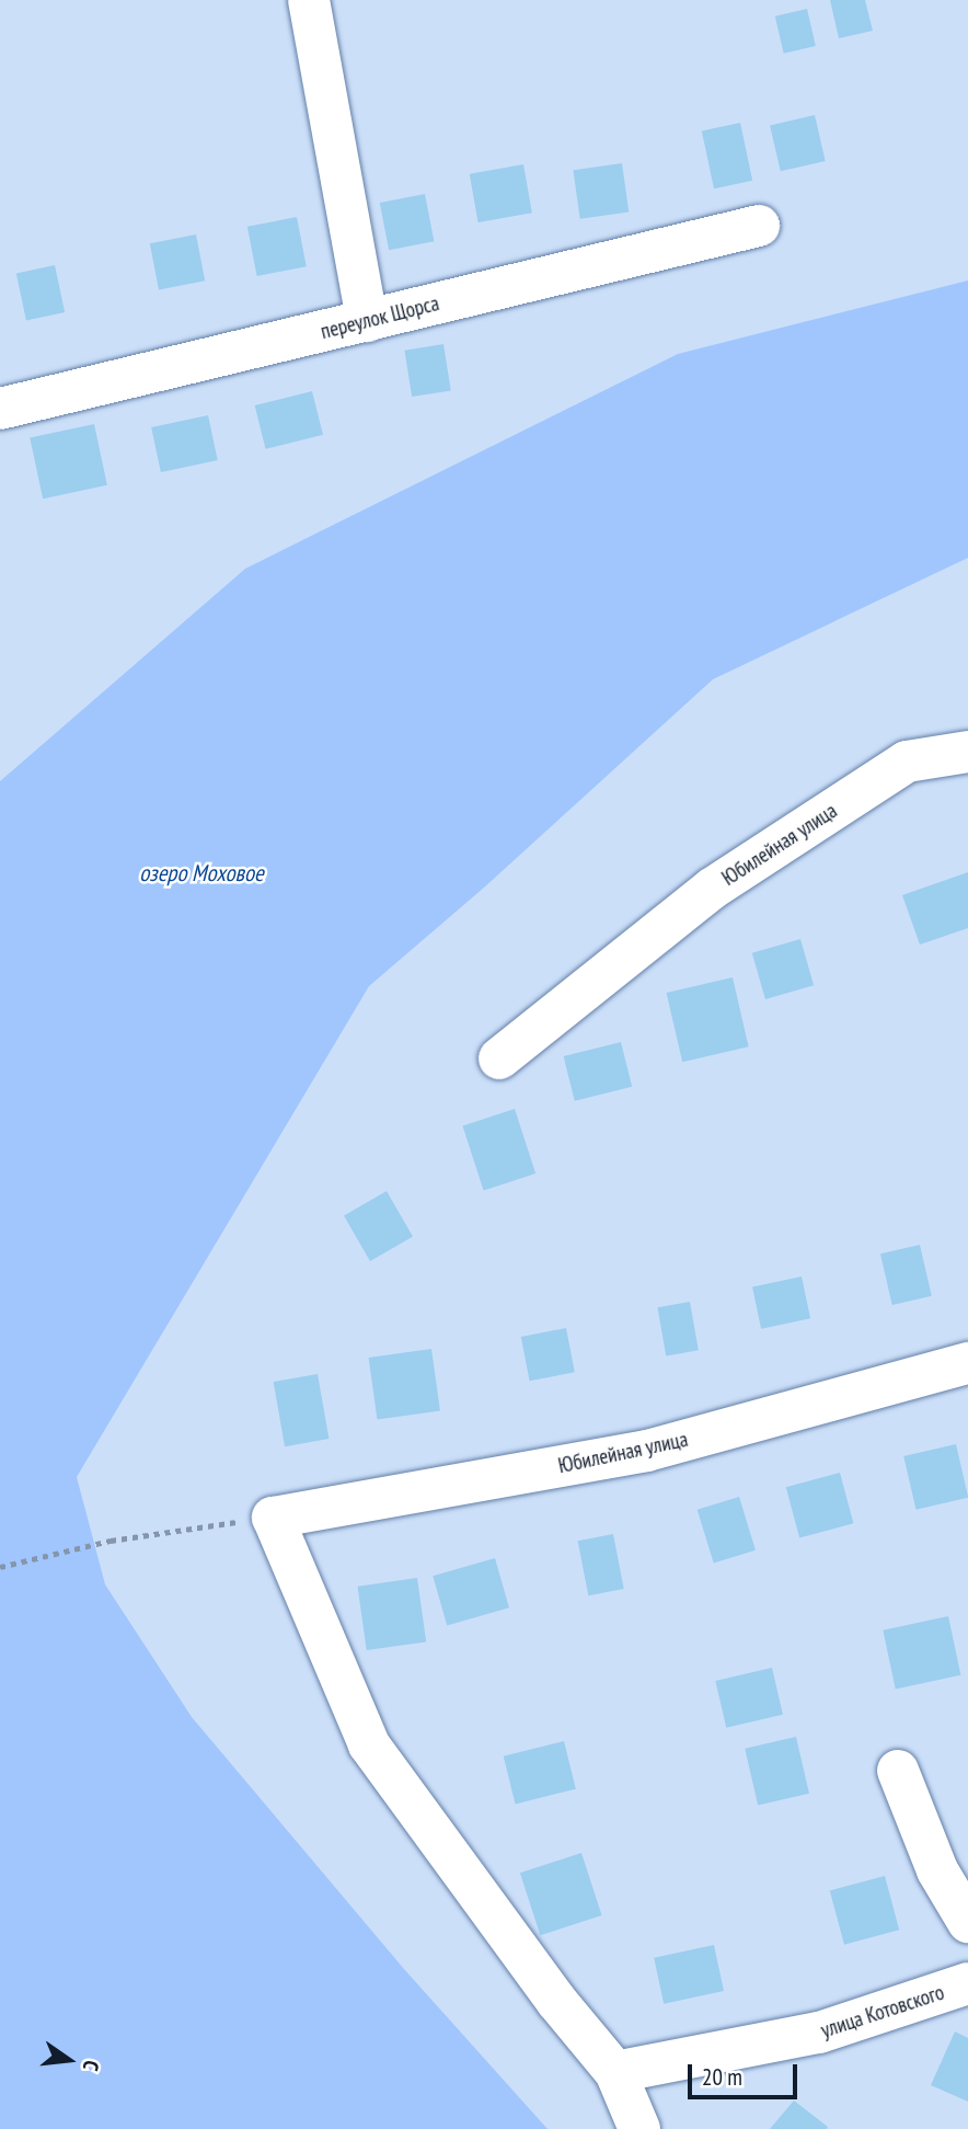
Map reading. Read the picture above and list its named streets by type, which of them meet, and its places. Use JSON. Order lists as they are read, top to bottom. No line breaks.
{"streets":{"street":["переулок Щорса","Юбилейная улица","улица Котовского"]},"water":["озеро Моховое"],"scale_bar":"20 m","north":"right"}
